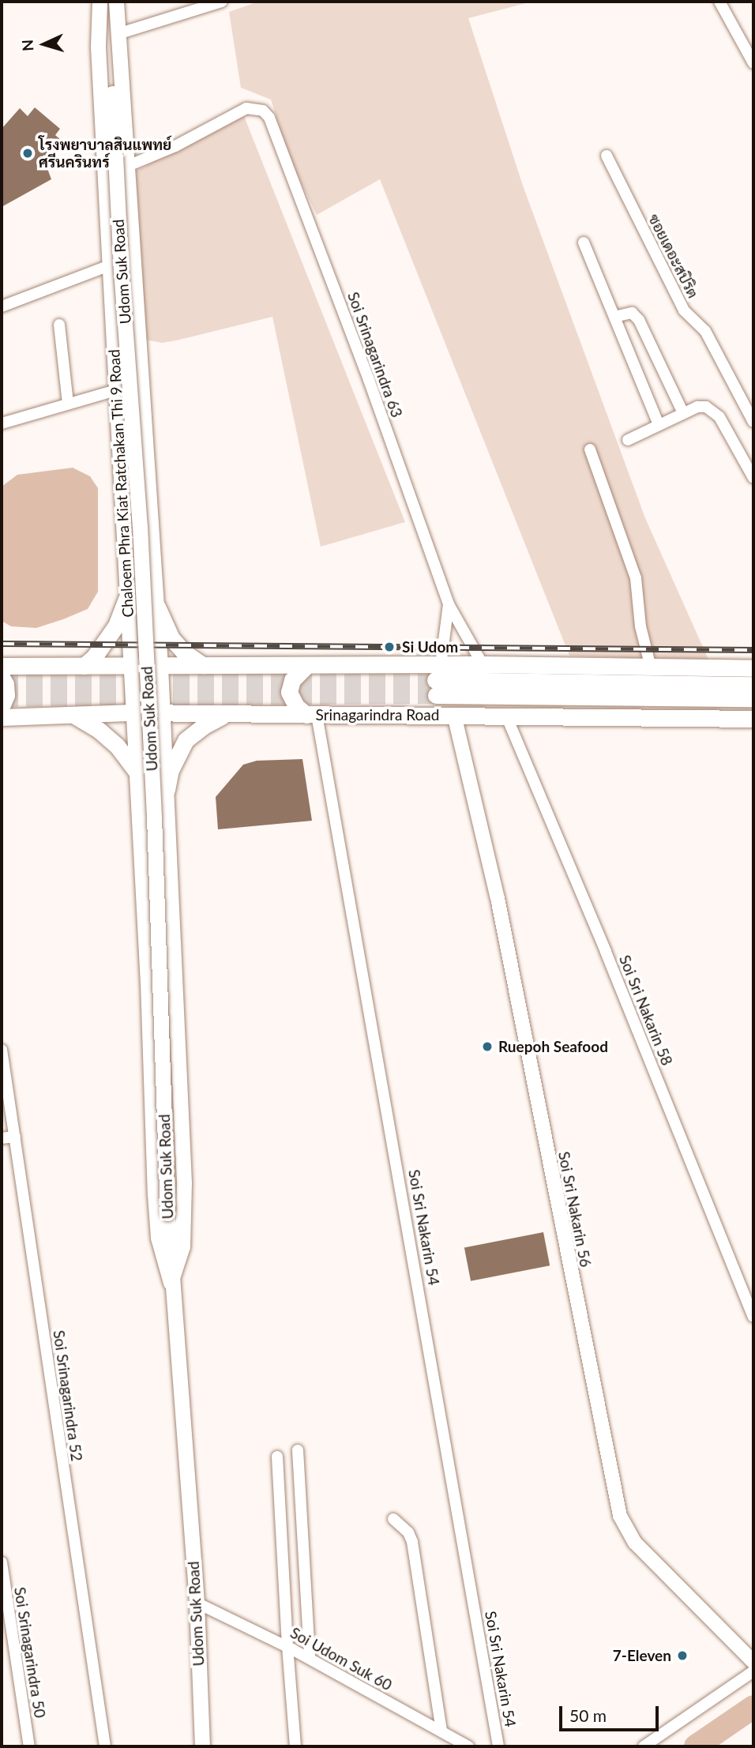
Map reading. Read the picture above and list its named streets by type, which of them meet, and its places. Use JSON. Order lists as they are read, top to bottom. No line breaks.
{"streets":{"main road":["Udom Suk Road","Chaloem Phra Kiat Ratchakan Thi 9 Road","Srinagarindra Road"],"street":["ซอยเดอะสปิริต","Soi Srinagarindra 63","Soi Sri Nakarin 58","Soi Sri Nakarin 56","Soi Sri Nakarin 54","Soi Srinagarindra 52","Soi Srinagarindra 50","Soi Udom Suk 60"]},"crossings":[["Udom Suk Road","Chaloem Phra Kiat Ratchakan Thi 9 Road"],["Udom Suk Road","Srinagarindra Road"],["Udom Suk Road","Soi Udom Suk 60"],["Soi Srinagarindra 63","Chaloem Phra Kiat Ratchakan Thi 9 Road"],["Soi Srinagarindra 63","Srinagarindra Road"],["Chaloem Phra Kiat Ratchakan Thi 9 Road","Srinagarindra Road"],["Srinagarindra Road","Soi Sri Nakarin 58"],["Srinagarindra Road","Soi Sri Nakarin 56"],["Srinagarindra Road","Soi Sri Nakarin 54"]],"places":["โรงพยาบาลสินแพทย์ ศรีนครินทร์","Si Udom","Ruepoh Seafood","7-Eleven"],"scale_bar":"50 m","north":"left"}
